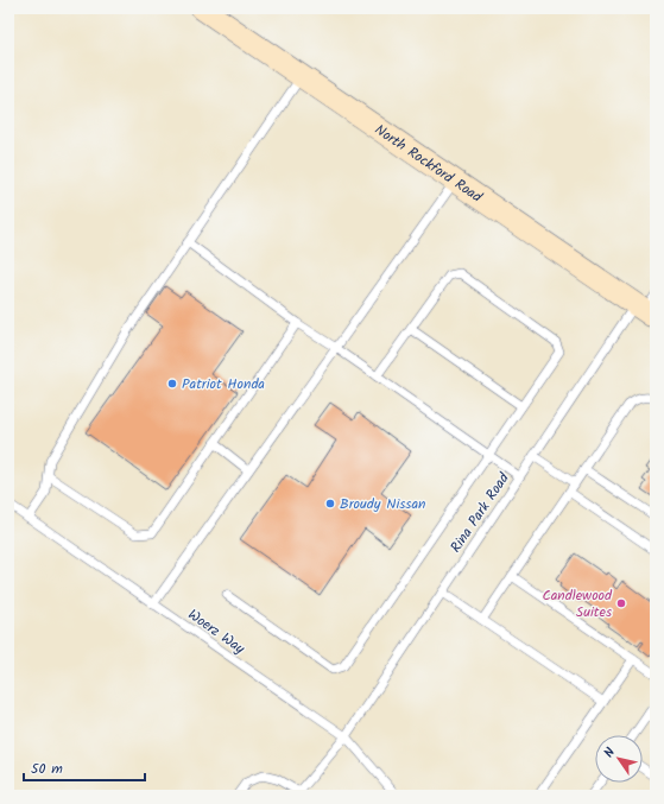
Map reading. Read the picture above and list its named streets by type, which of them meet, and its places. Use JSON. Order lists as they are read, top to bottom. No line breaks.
{"streets":{"street":["North Rockford Road"],"lane":["Rina Park Road","Woerz Way"]},"crossings":[["North Rockford Road","Rina Park Road"],["Rina Park Road","Woerz Way"]],"places":["Patriot Honda","Broudy Nissan","Candlewood Suites"],"scale_bar":"50 m","north":"top left"}
